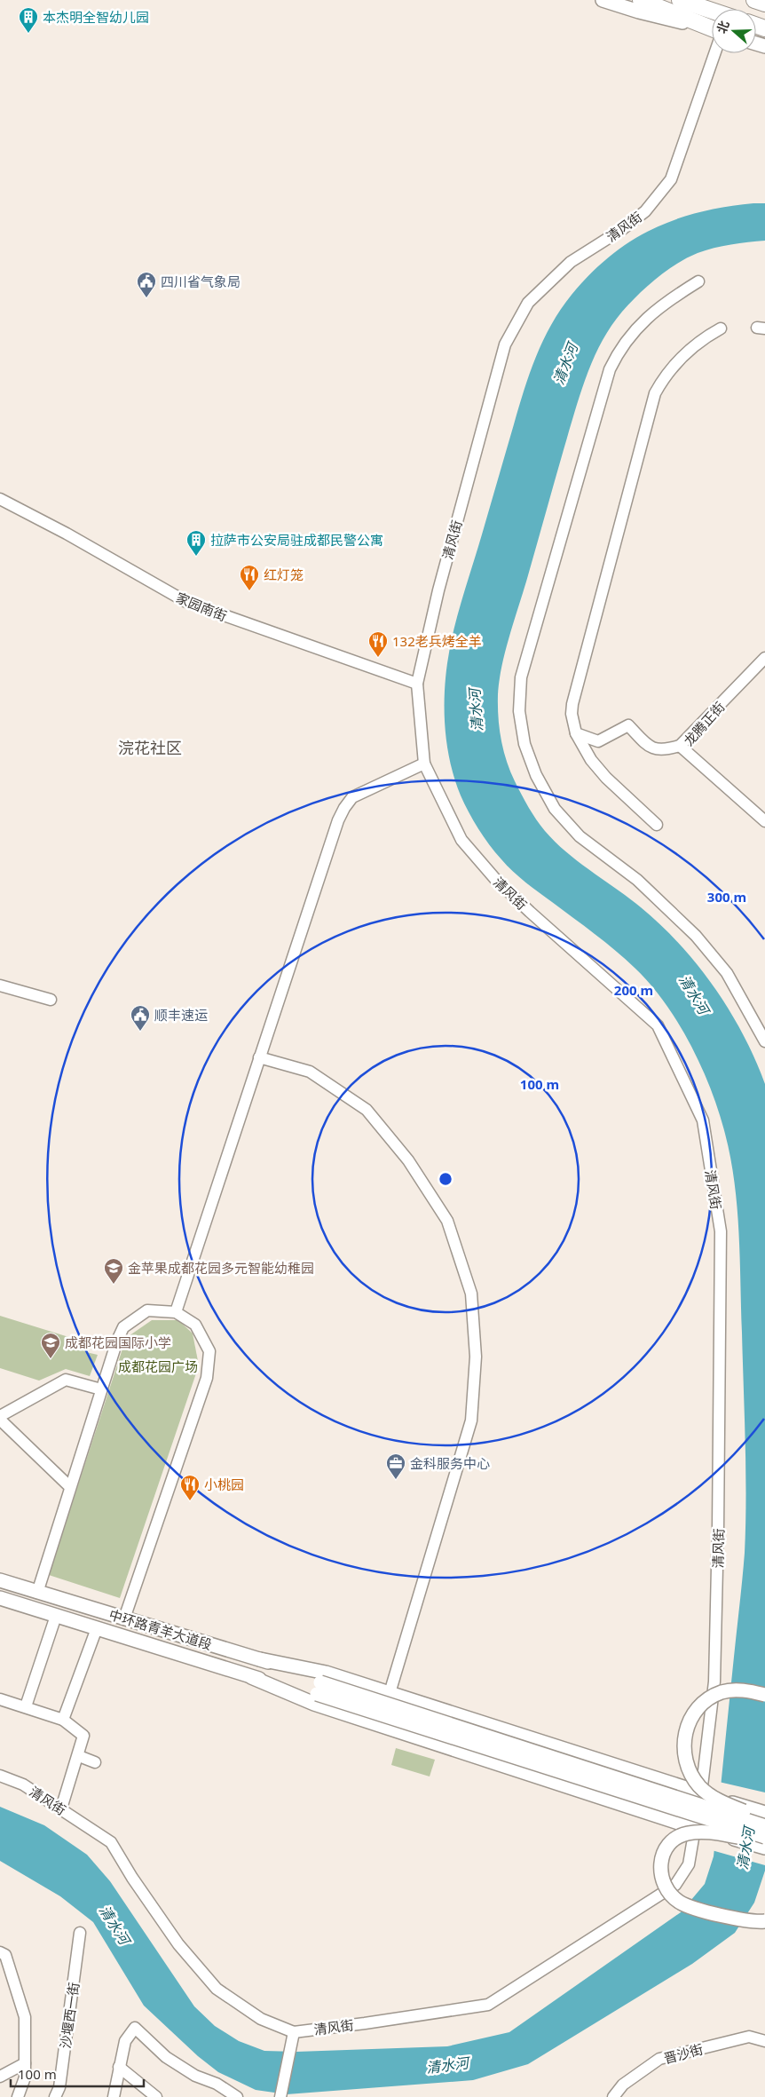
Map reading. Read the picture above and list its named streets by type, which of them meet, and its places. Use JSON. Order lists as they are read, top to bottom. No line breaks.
{"streets":{"main road":["中环路青羊大道段"],"street":["清风街","家园南街","龙腾正街","沙堰西一街","晋沙街"]},"crossings":[["清风街","家园南街"]],"districts":["浣花社区"],"water":["清水河"],"parks":["成都花园广场"],"places":{"building":["本杰明全智幼儿园","拉萨市公安局驻成都民警公寓"],"public building":["四川省气象局","顺丰速运"],"restaurant":["红灯笼","132老兵烤全羊","小桃园"],"school or university":["金苹果成都花园多元智能幼稚园","成都花园国际小学"],"office":["金科服务中心"]},"scale_bar":"100 m","north":"left","rings":["300 m","200 m","100 m"]}
